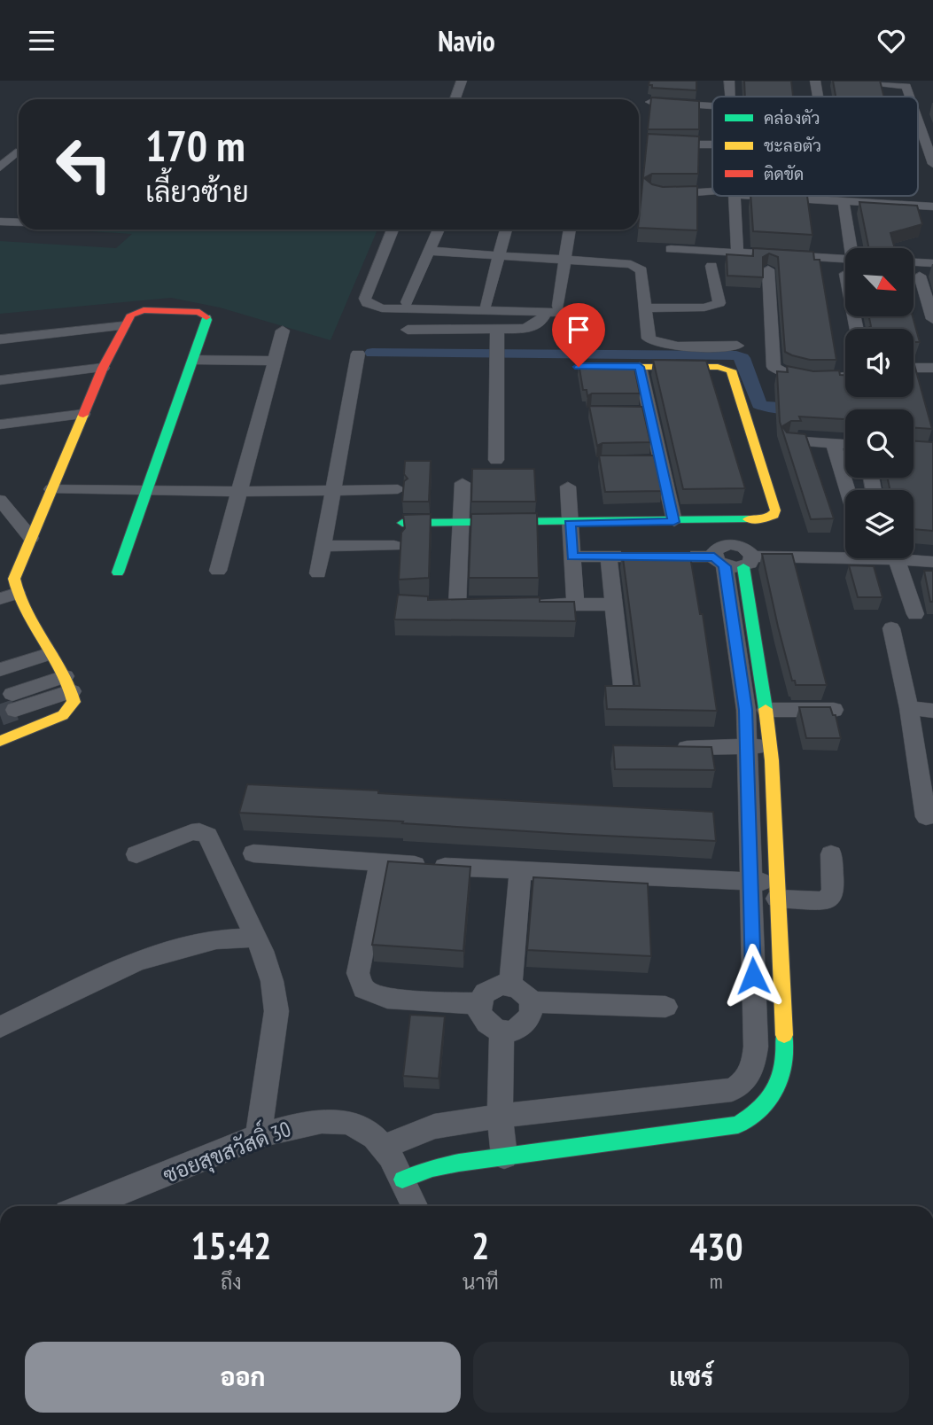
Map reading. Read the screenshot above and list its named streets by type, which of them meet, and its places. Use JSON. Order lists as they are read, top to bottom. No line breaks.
{"streets":{"street":["ซอยสุขสวัสดิ์ 30"]},"legend":["คล่องตัว","ชะลอตัว","ติดขัด"],"north":"bottom right","page":{"header":"Navio","turn":["170 m","เลี้ยวซ้าย"],"eta":["15:42","ถึง","2","นาที","430","m"],"buttons":["ออก","แชร์"]}}
